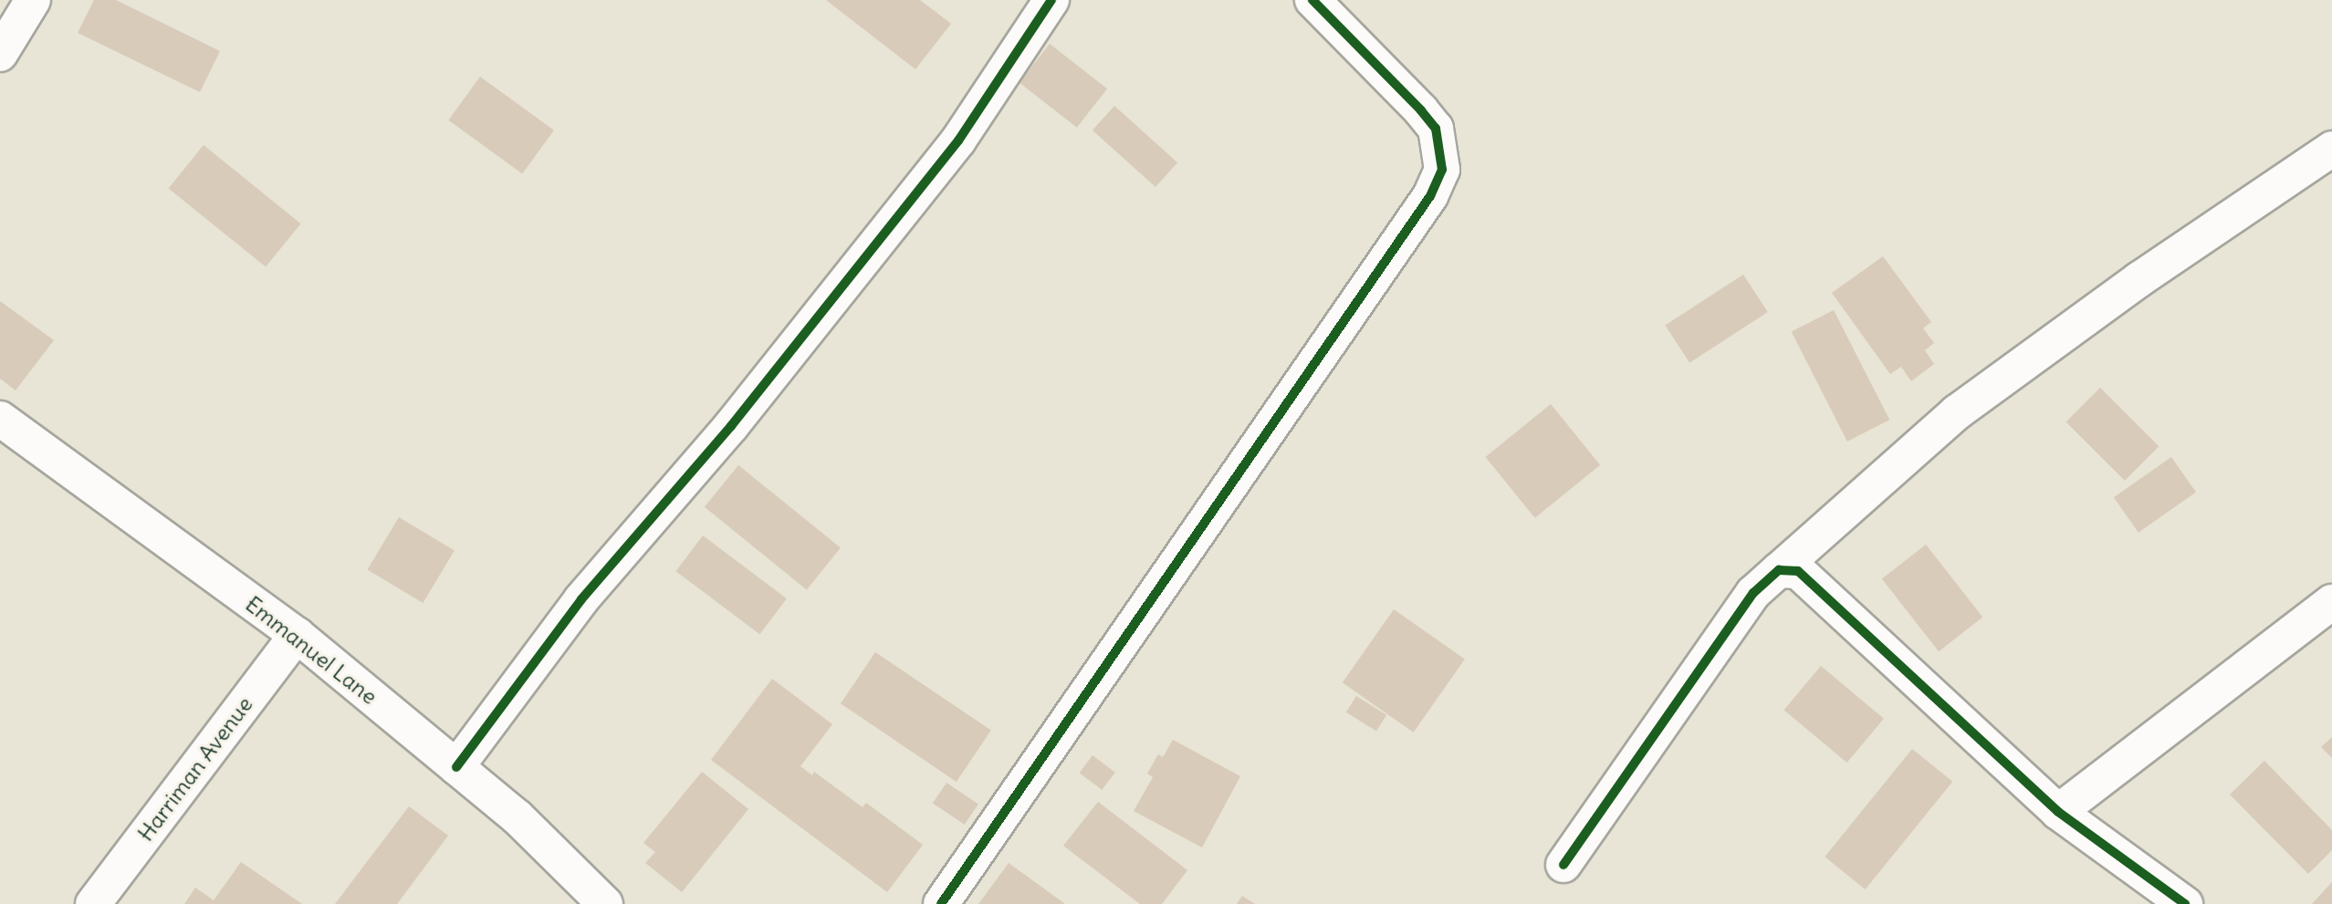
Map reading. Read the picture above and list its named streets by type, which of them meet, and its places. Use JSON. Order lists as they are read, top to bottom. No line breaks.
{"streets":{"street":["Emmanuel Lane","Harriman Avenue"]},"crossings":[["Emmanuel Lane","Harriman Avenue"]]}
